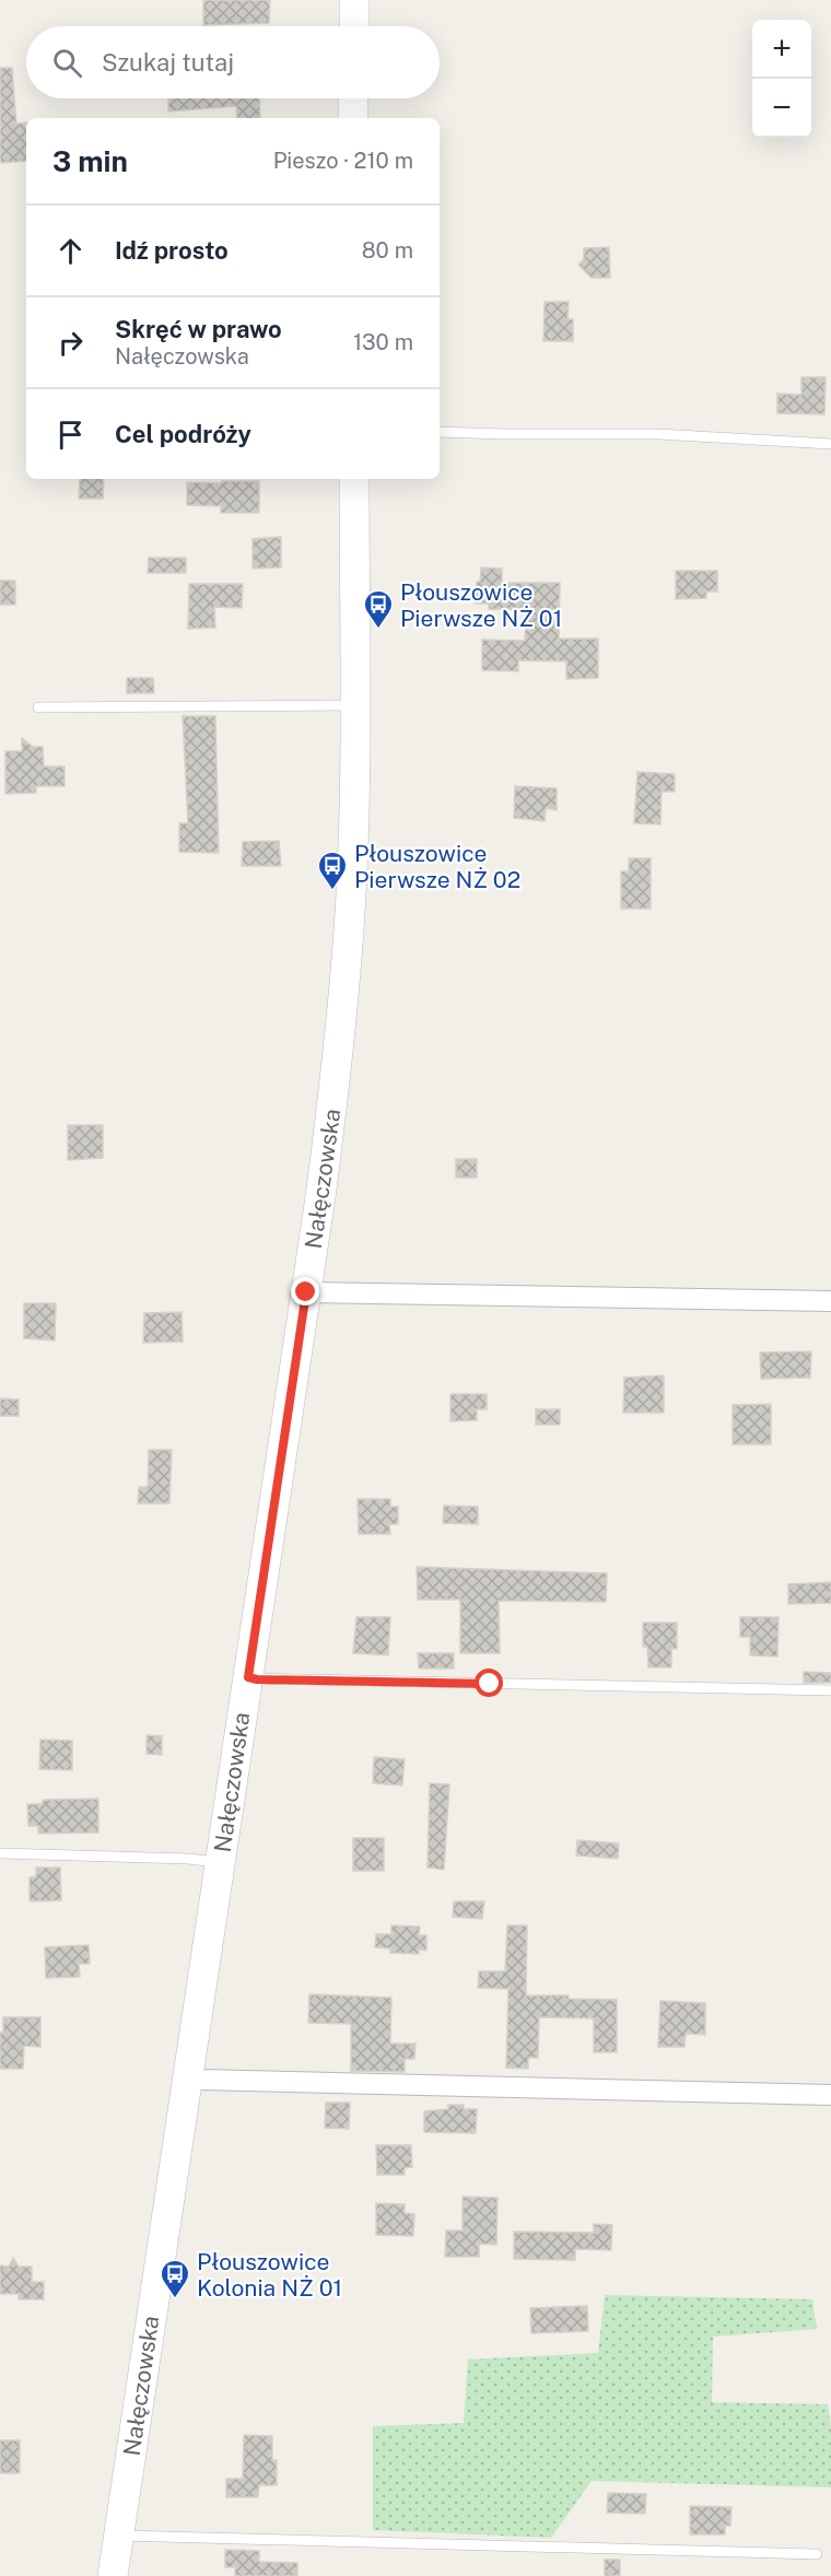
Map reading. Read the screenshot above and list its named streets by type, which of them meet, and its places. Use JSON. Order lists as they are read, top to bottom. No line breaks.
{"streets":{"main road":["Nałęczowska"]},"places":{"bus stop":["Płouszowice Pierwsze NŻ 01","Płouszowice Pierwsze NŻ 02","Płouszowice Kolonia NŻ 01"]},"page":{"map_buttons":["+","−"],"search":"Szukaj tutaj","heading":["3 min","Pieszo · 210 m"],"list":[["Idź prosto","80 m"],["Skręć w prawo","Nałęczowska","130 m"],"Cel podróży"]}}
